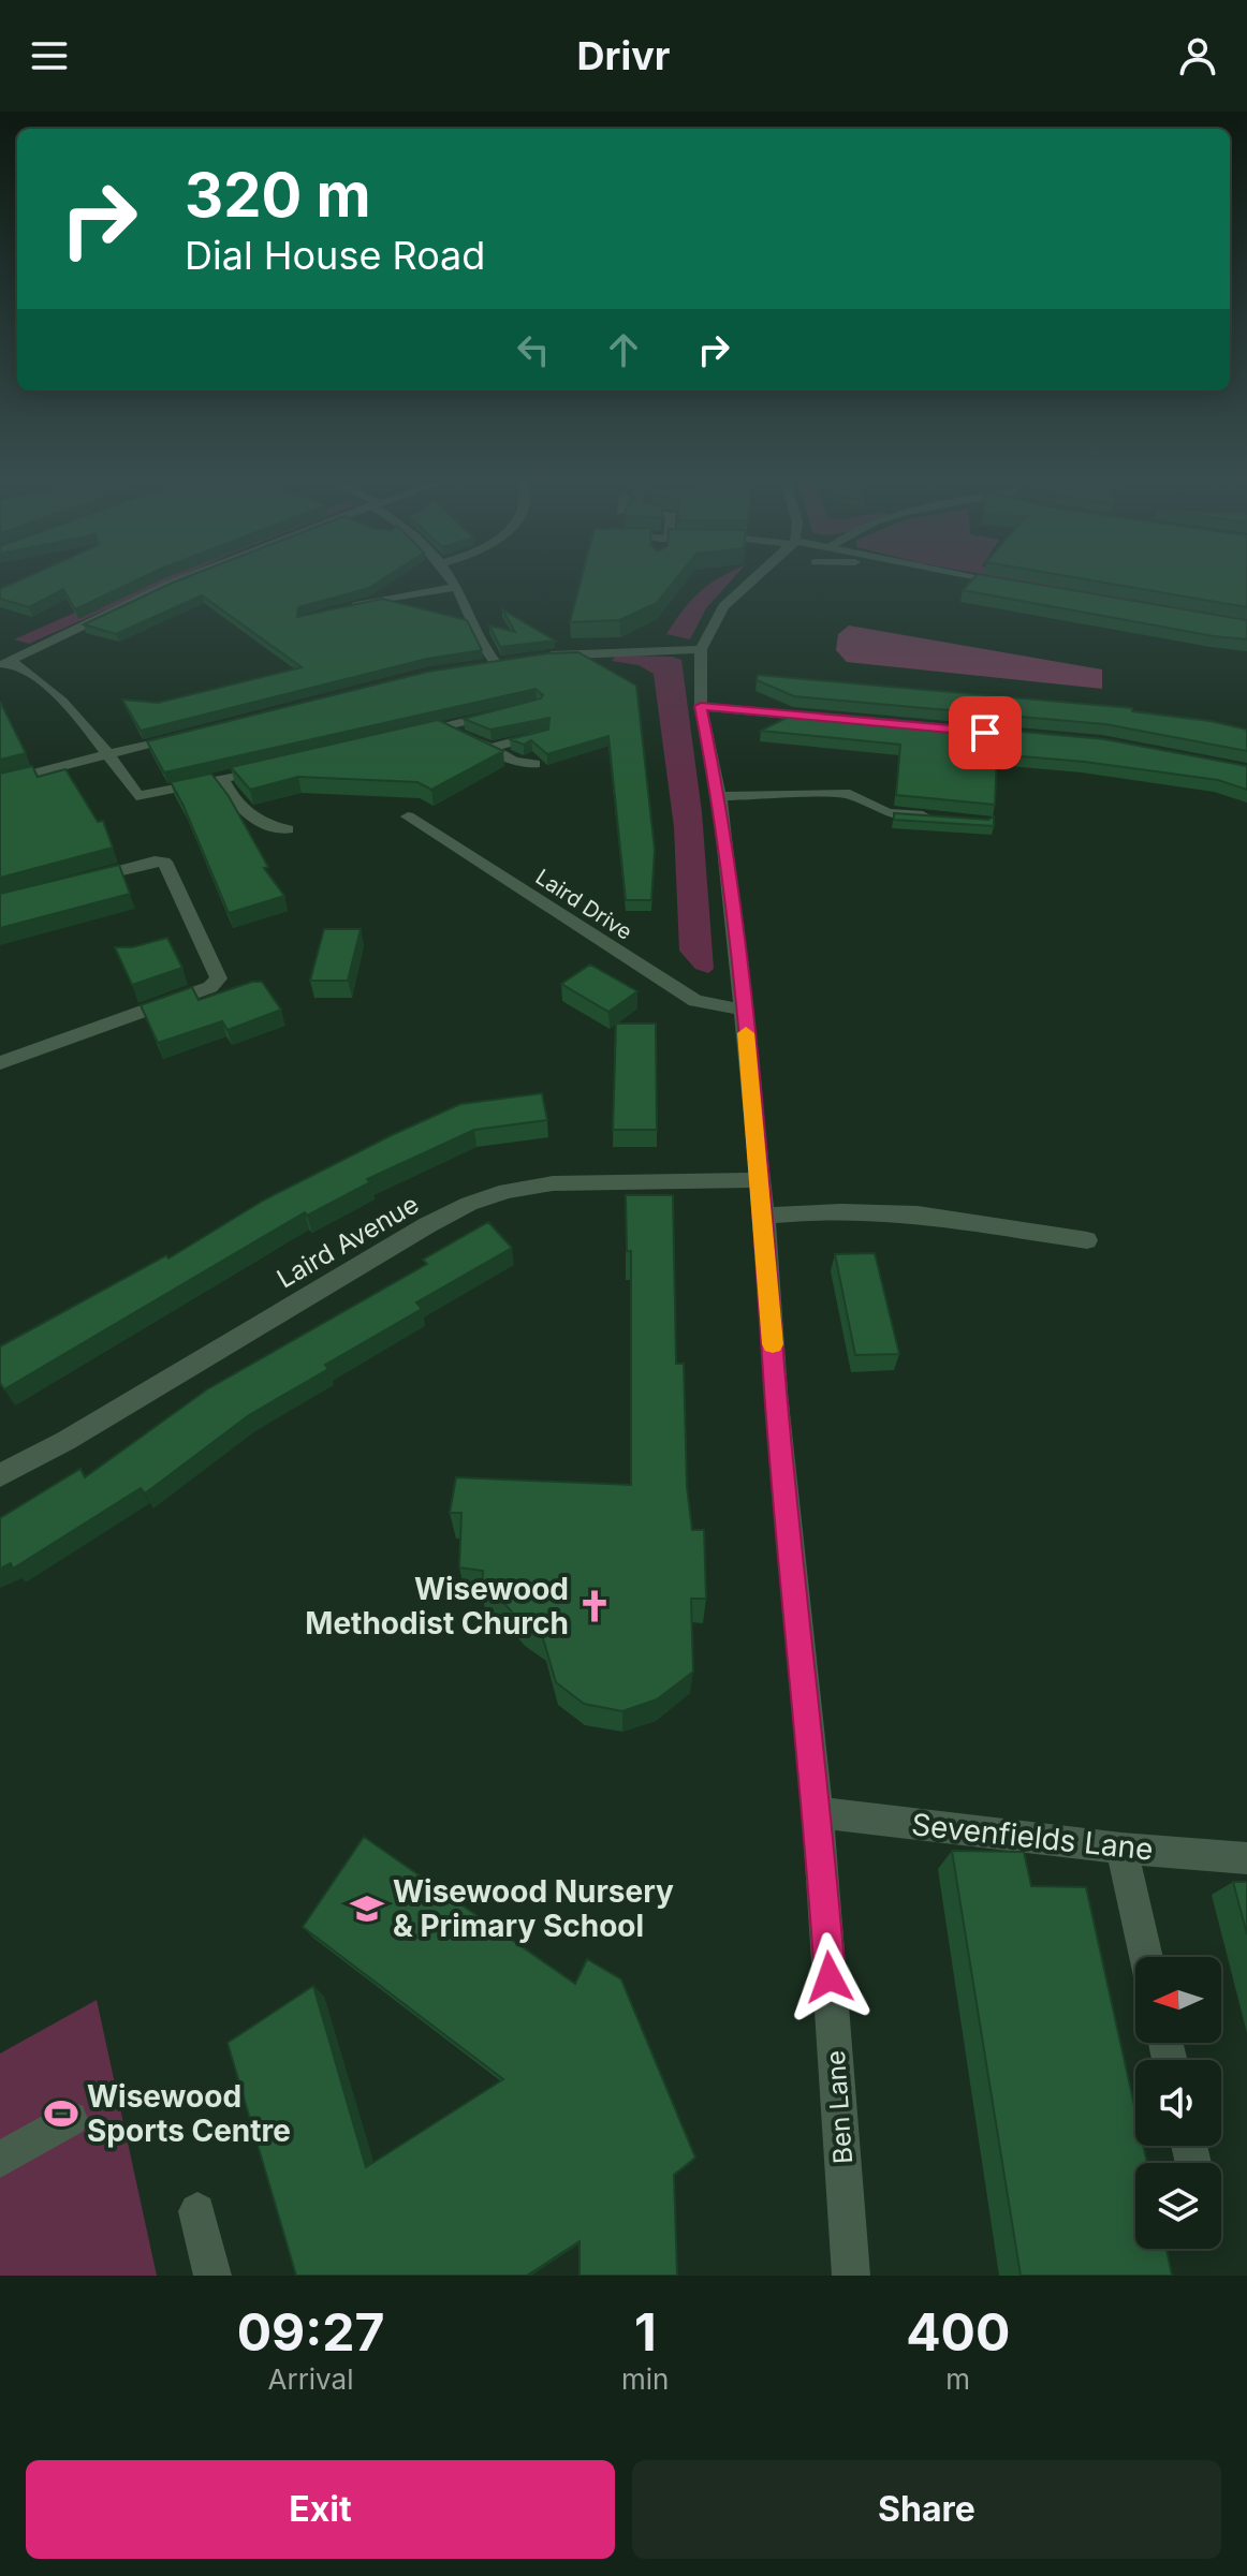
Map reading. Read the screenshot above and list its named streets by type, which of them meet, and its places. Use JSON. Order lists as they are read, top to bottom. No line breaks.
{"streets":{"street":["Laird Drive","Laird Avenue","Sevenfields Lane","Ben Lane"]},"crossings":[["Laird Drive","Ben Lane"],["Laird Avenue","Ben Lane"],["Sevenfields Lane","Ben Lane"]],"places":{"church":["Wisewood Methodist Church"],"school or university":["Wisewood Nursery & Primary School"],"sports":["Wisewood Sports Centre"]},"north":"left","page":{"header":"Drivr","turn":["320 m","Dial House Road"],"eta":["09:27","Arrival","1","min","400","m"],"buttons":["Exit","Share"]}}
